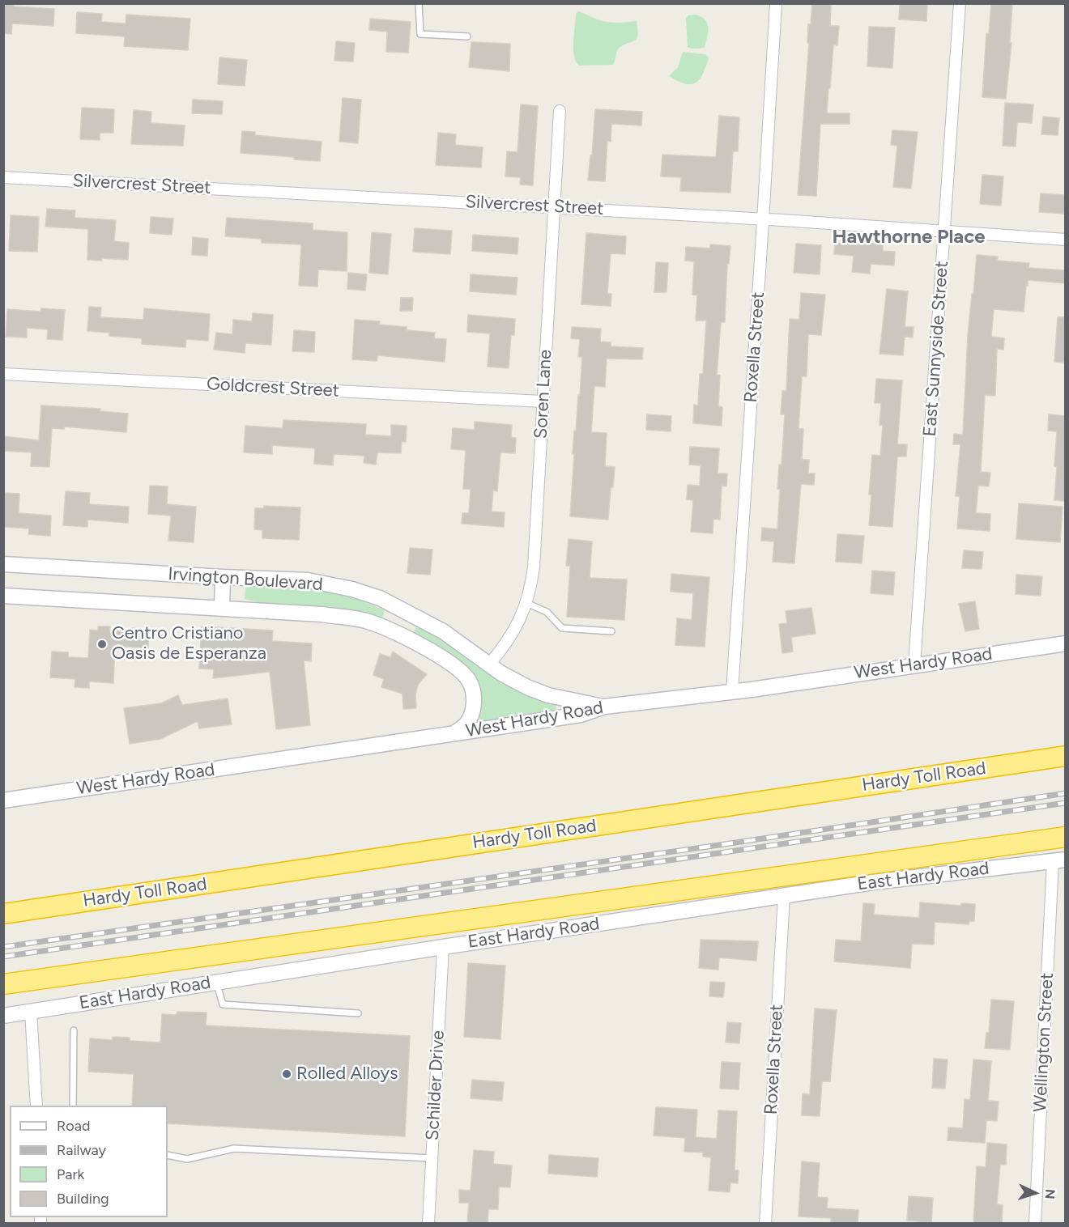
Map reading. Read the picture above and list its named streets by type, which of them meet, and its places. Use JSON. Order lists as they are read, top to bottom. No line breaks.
{"streets":{"highway":["Hardy Toll Road"],"main road":["Irvington Boulevard","West Hardy Road","East Hardy Road"],"street":["Silvercrest Street","Roxella Street","East Sunnyside Street","Goldcrest Street","Soren Lane","Wellington Street","Schilder Drive"]},"crossings":[["Silvercrest Street","Roxella Street"],["Silvercrest Street","East Sunnyside Street"],["Silvercrest Street","Soren Lane"],["Roxella Street","West Hardy Road"],["Roxella Street","East Hardy Road"],["East Sunnyside Street","West Hardy Road"],["Goldcrest Street","Soren Lane"],["Soren Lane","Irvington Boulevard"],["Irvington Boulevard","West Hardy Road"],["East Hardy Road","Wellington Street"],["East Hardy Road","Schilder Drive"]],"districts":["Hawthorne Place"],"places":["Centro Cristiano Oasis de Esperanza","Rolled Alloys"],"legend":["Road","Railway","Park","Building"],"north":"right"}
